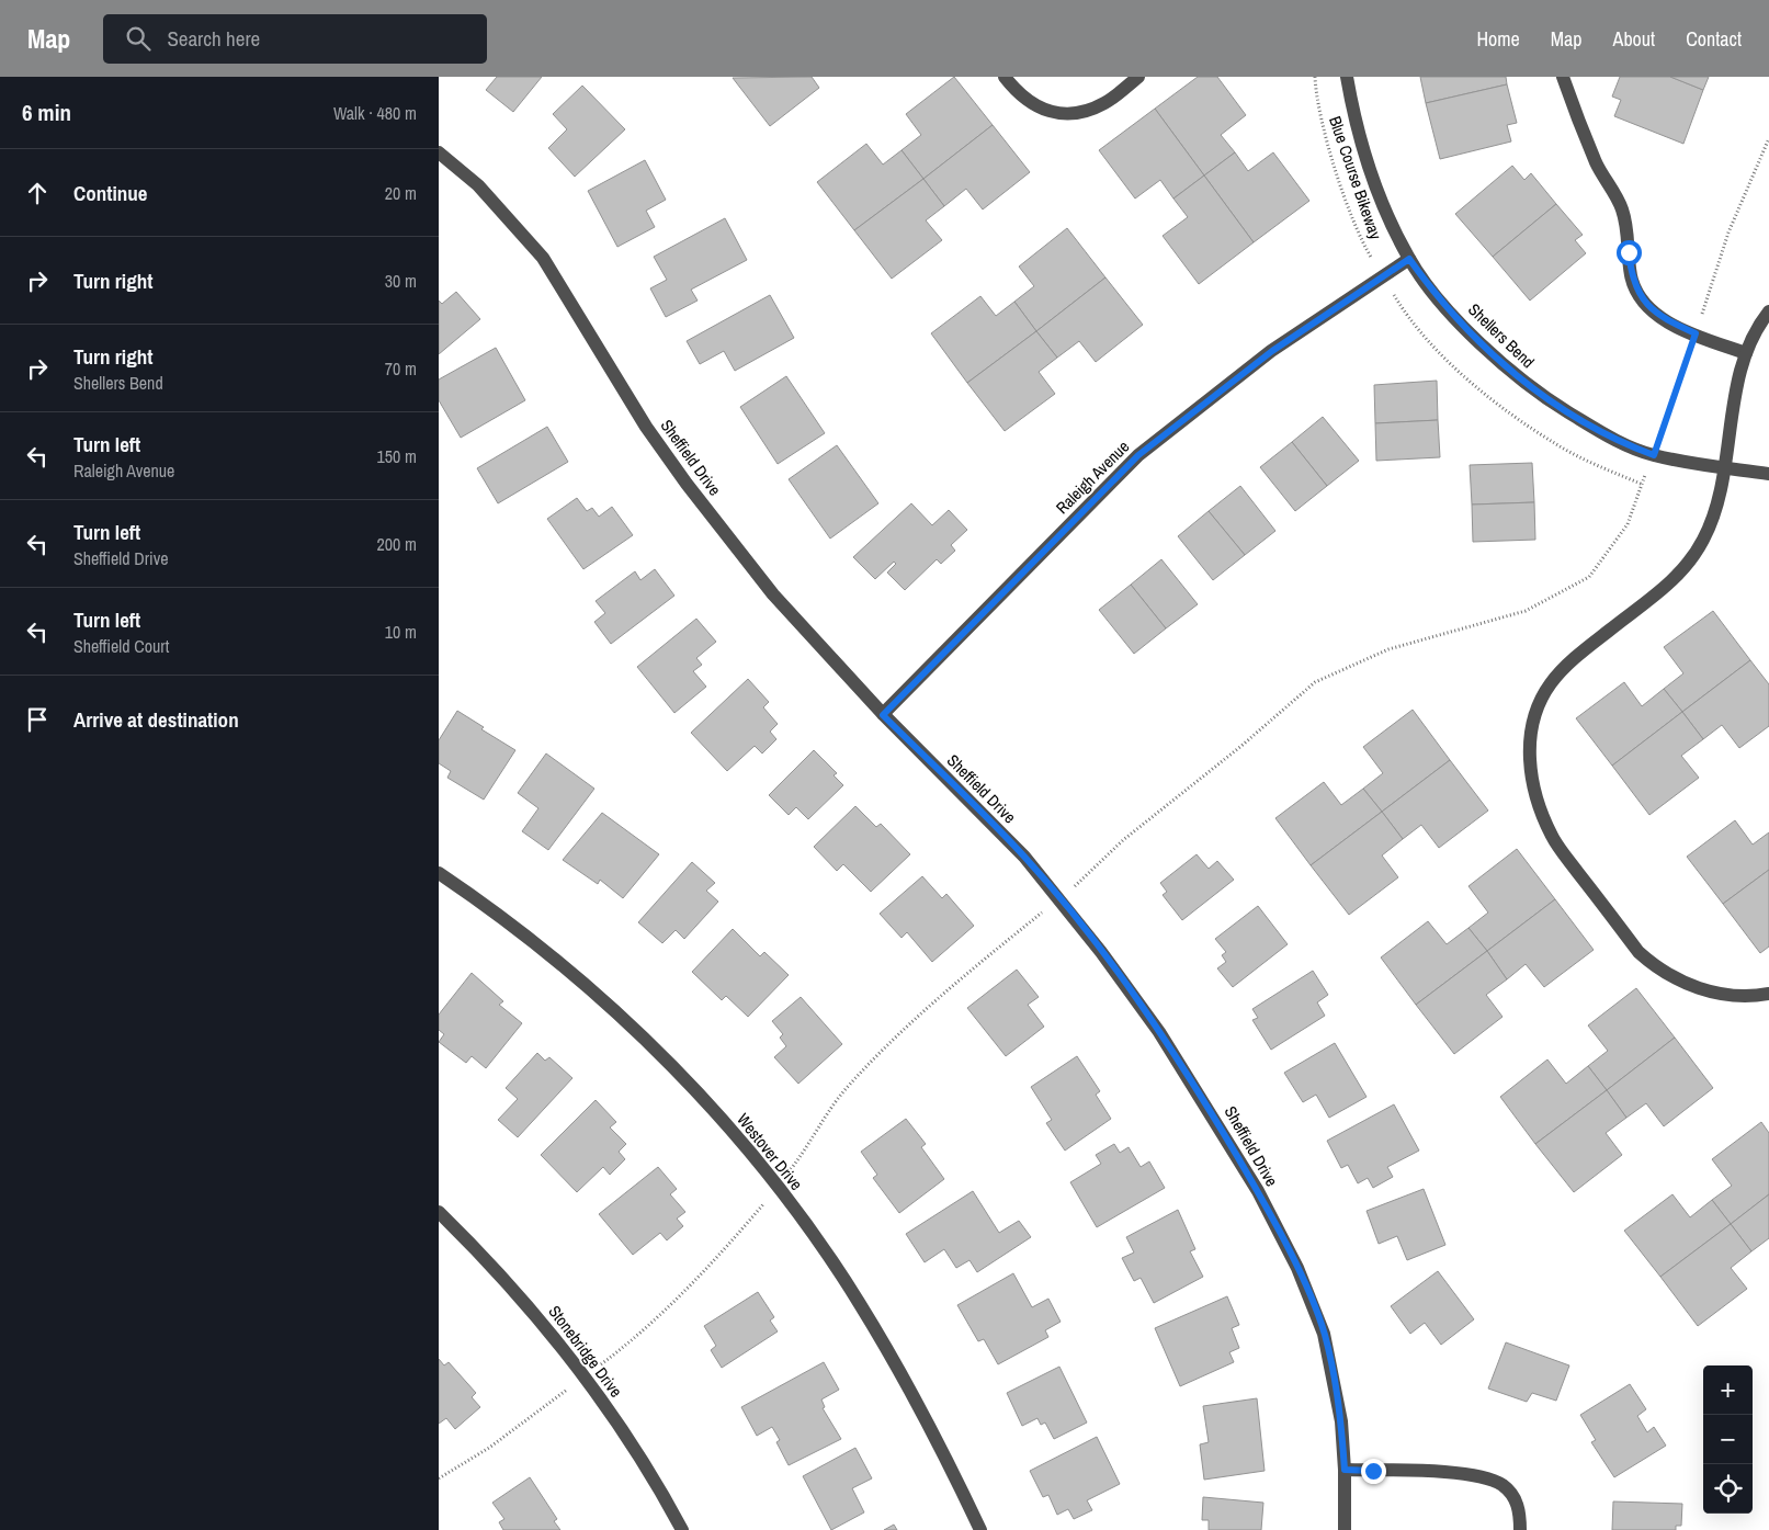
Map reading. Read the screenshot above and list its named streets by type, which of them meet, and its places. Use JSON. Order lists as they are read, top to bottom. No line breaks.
{"streets":{"street":["Shellers Bend","Sheffield Drive","Raleigh Avenue","Westover Drive","Stonebridge Drive"],"path":["Blue Course Bikeway"]},"crossings":[["Shellers Bend","Raleigh Avenue"],["Sheffield Drive","Raleigh Avenue"]],"page":{"header":"Map","search":"Search here","nav":["Home","Map","About","Contact"],"heading":["6 min","Walk · 480 m"],"list":[["Continue","20 m"],["Turn right","30 m"],["Turn right","Shellers Bend","70 m"],["Turn left","Raleigh Avenue","150 m"],["Turn left","Sheffield Drive","200 m"],["Turn left","Sheffield Court","10 m"],"Arrive at destination"],"map_buttons":["+","−"]}}
